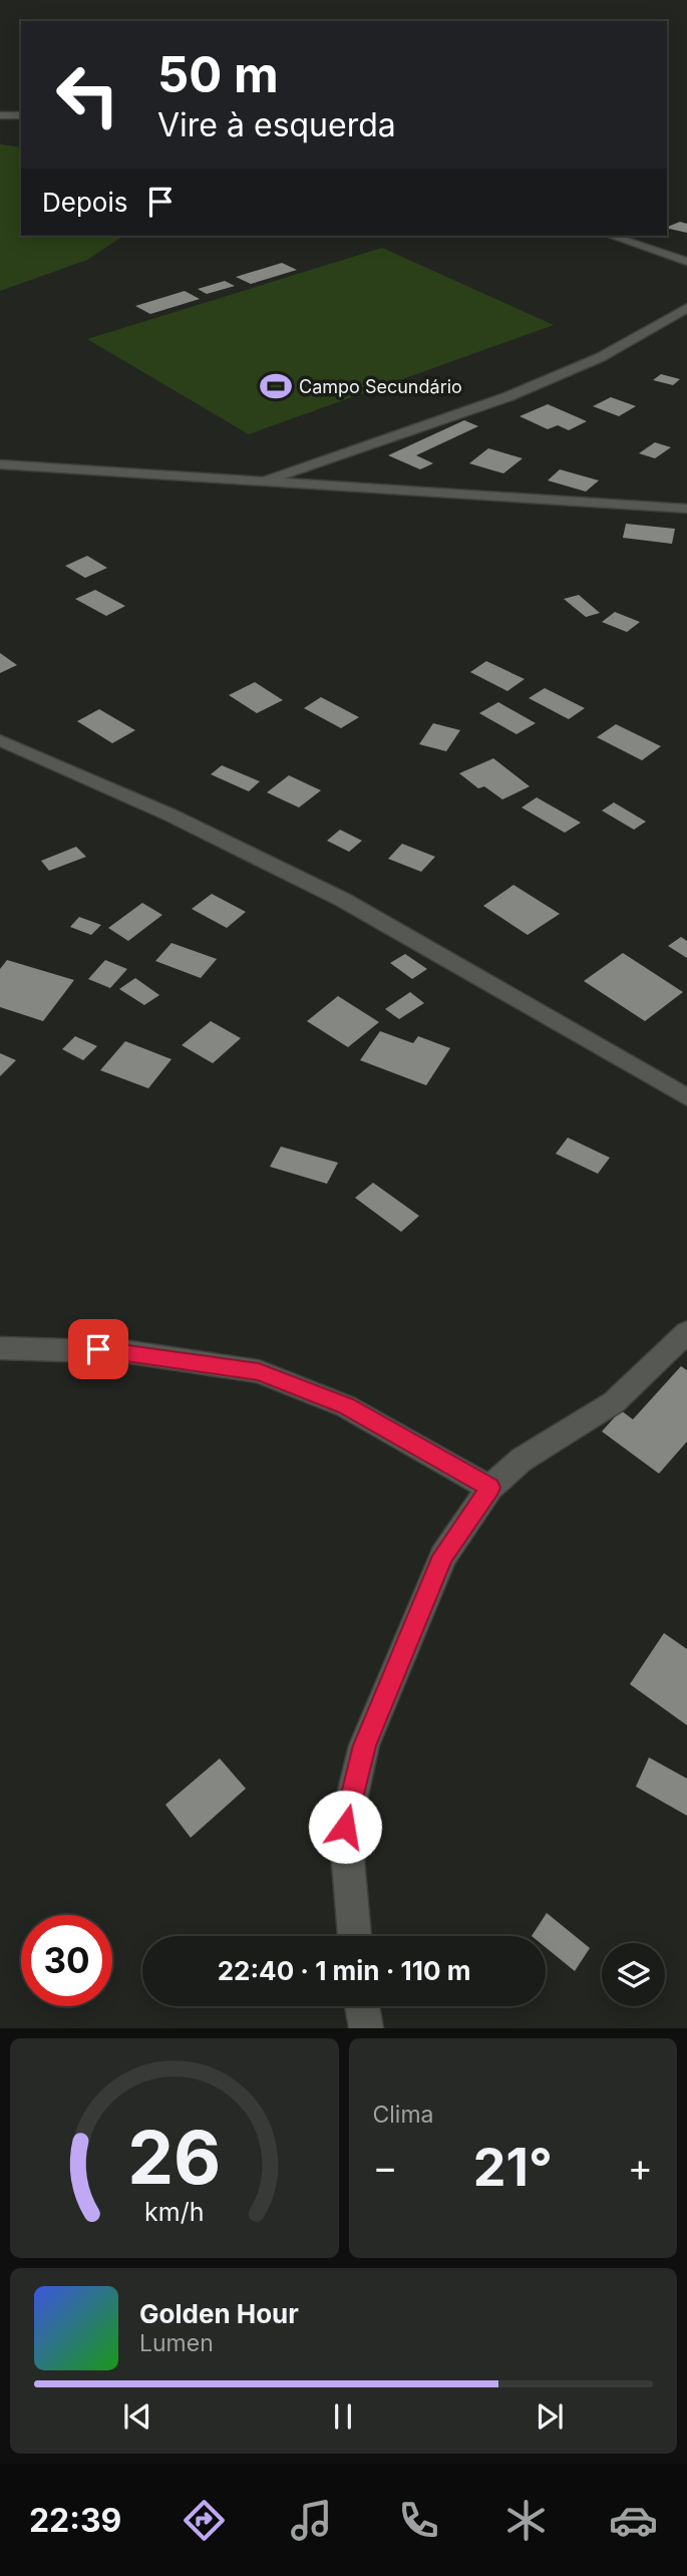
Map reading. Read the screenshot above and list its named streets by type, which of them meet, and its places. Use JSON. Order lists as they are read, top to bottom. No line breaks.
{"places":{"sports":["Campo Secundário"]},"page":{"turn":["50 m","Vire à esquerda"],"then":"Depois","limit":"30","trip":"22:40 · 1 min · 110 m","tile":"Clima","heat":["−","21°","+"],"song":["Golden Hour","Lumen"],"tabs":"22:39","gauge":["26","km/h"]}}
